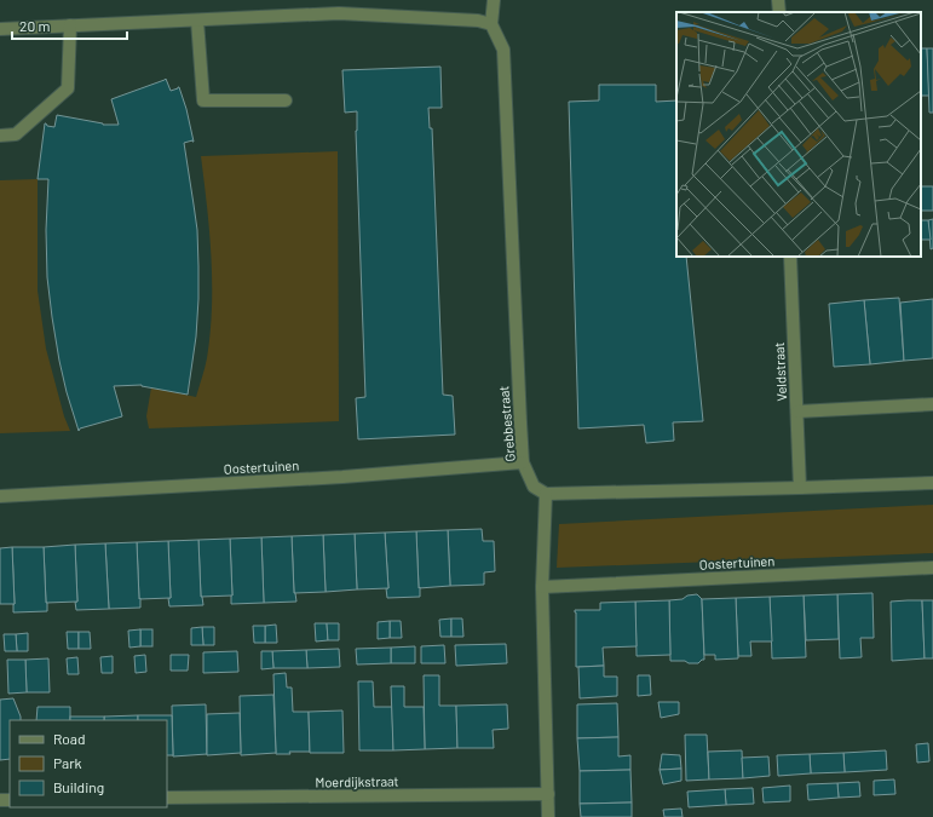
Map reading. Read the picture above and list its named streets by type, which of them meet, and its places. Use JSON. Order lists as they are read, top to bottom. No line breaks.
{"streets":{"street":["Veldstraat","Grebbestraat","Oostertuinen","Moerdijkstraat"]},"crossings":[["Grebbestraat","Oostertuinen"]],"legend":["Road","Park","Building"],"scale_bar":"20 m"}
